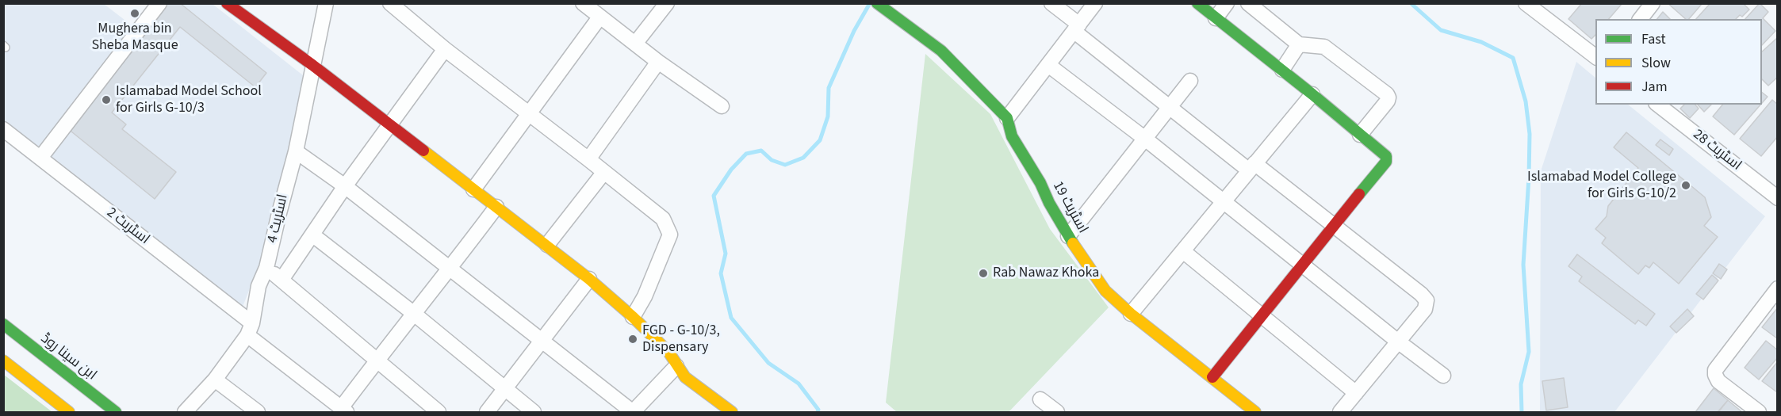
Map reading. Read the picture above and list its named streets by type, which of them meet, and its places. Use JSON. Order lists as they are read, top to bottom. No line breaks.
{"streets":{"street":["اسٹریٹ 28","اسٹریٹ 19","اسٹریٹ 4","اسٹریٹ 2","ابن سینا روڈ"]},"crossings":[["اسٹریٹ 4","اسٹریٹ 2"]],"places":["Mughera bin Sheba Masque","Islamabad Model School for Girls G-10/3","Islamabad Model College for Girls G-10/2","Rab Nawaz Khoka","FGD - G-10/3, Dispensary"],"legend":["Fast","Slow","Jam"]}
